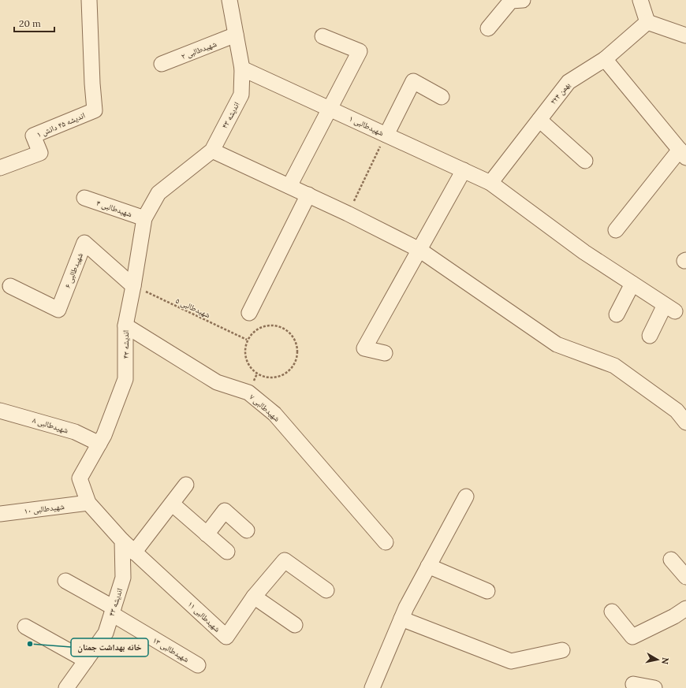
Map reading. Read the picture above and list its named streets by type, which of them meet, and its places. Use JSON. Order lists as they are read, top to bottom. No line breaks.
{"streets":{"street":["شهیدطالبی ۲","۲۲بهمن ۴","اندیشه ۴۳","اندیشه ۴۵ دانش ۱","شهیدطالبی ۱","شهیدطالبی ۴","شهیدطالبی ۶","شهیدطالبی ۷","شهیدطالبی ۸","شهیدطالبی ۱۰","شهیدطالبی ۱۱","شهیدطالبی ۱۳"],"path":["شهیدطالبی ۵"]},"crossings":[["شهیدطالبی ۲","اندیشه ۴۳"],["۲۲بهمن ۴","شهیدطالبی ۱"],["اندیشه ۴۳","شهیدطالبی ۱"],["اندیشه ۴۳","شهیدطالبی ۴"],["اندیشه ۴۳","شهیدطالبی ۶"],["اندیشه ۴۳","شهیدطالبی ۵"],["اندیشه ۴۳","شهیدطالبی ۷"],["اندیشه ۴۳","شهیدطالبی ۸"],["اندیشه ۴۳","شهیدطالبی ۱۰"],["اندیشه ۴۳","شهیدطالبی ۱۱"],["اندیشه ۴۳","شهیدطالبی ۱۳"],["شهیدطالبی ۶","شهیدطالبی ۵"]],"places":["خانه بهداشت جمنان"],"scale_bar":"20 m","north":"right"}
